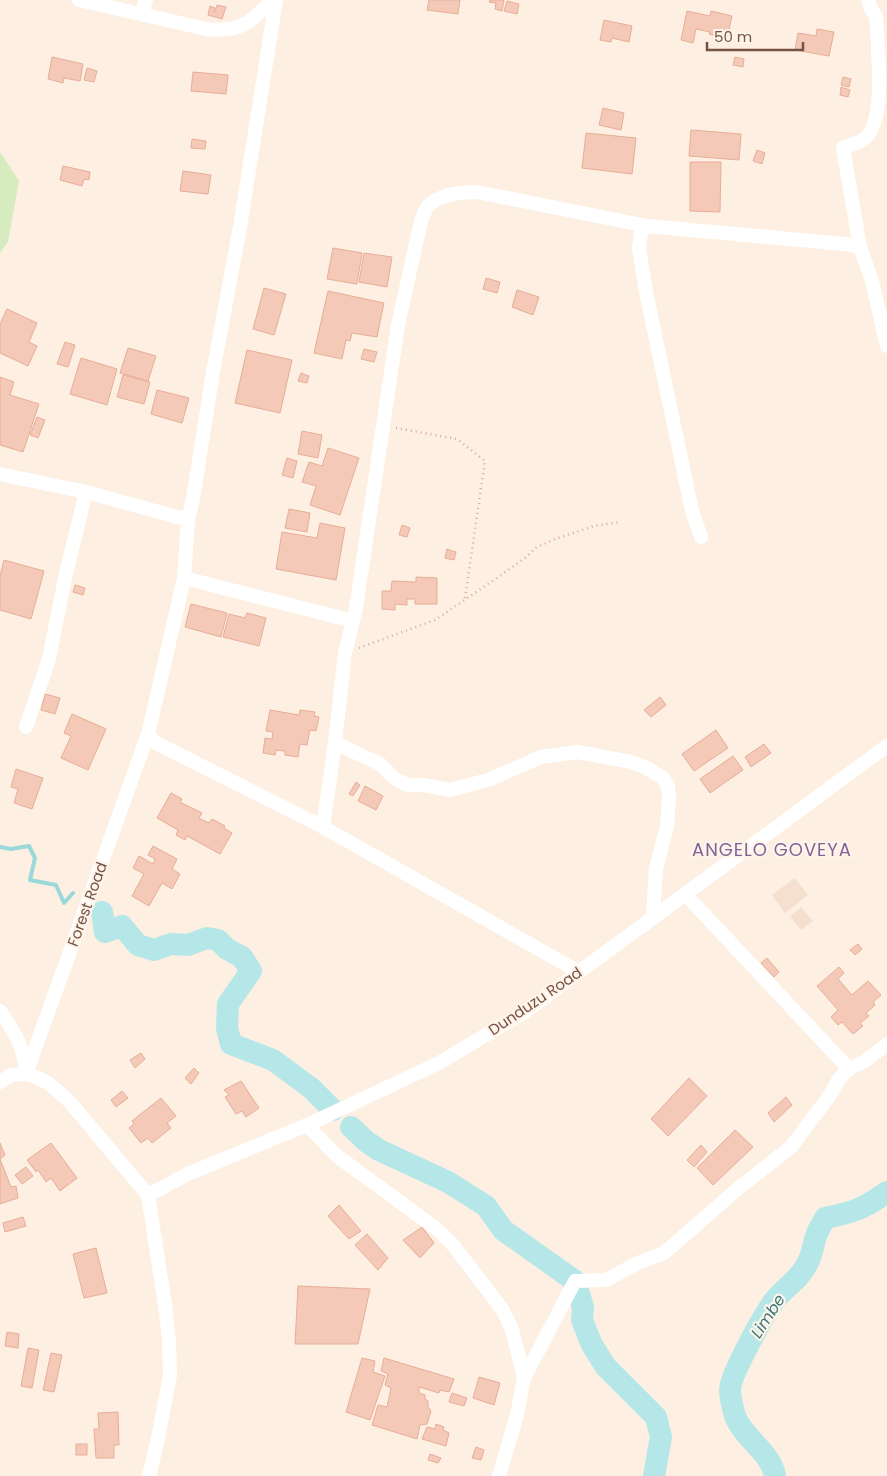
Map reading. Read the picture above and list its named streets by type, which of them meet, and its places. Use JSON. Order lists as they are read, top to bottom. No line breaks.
{"streets":{"street":["Forest Road","Dunduzu Road"]},"districts":["ANGELO GOVEYA"],"water":["Limbe"],"scale_bar":"50 m"}
